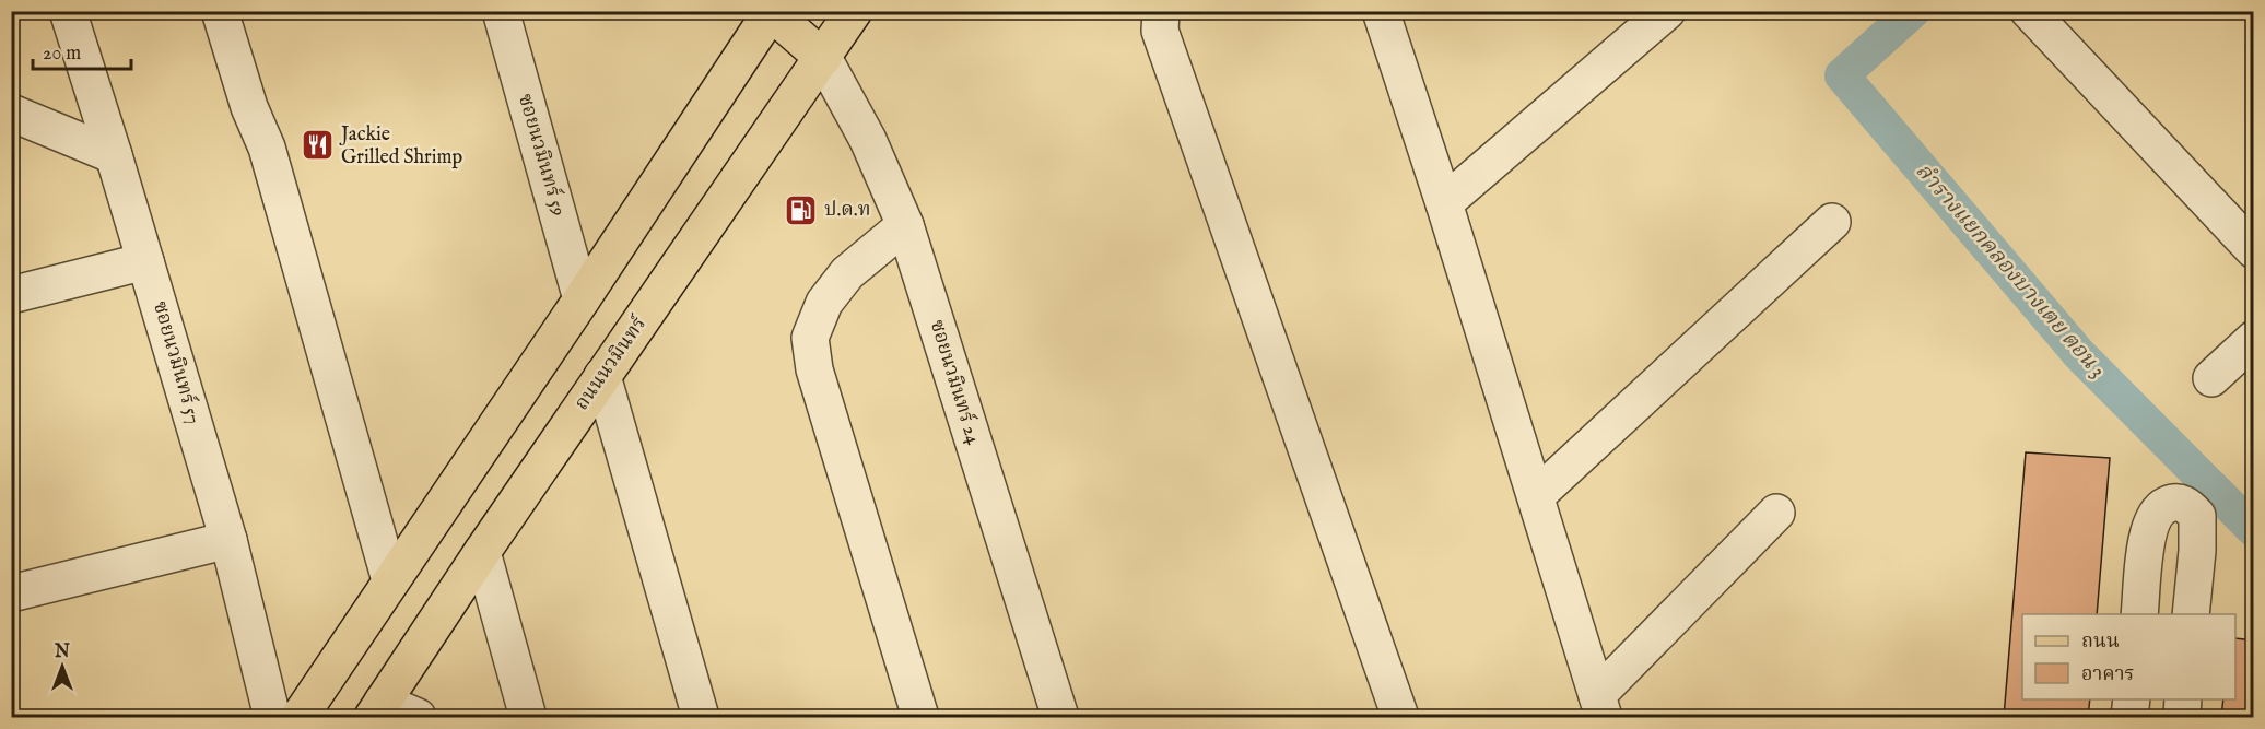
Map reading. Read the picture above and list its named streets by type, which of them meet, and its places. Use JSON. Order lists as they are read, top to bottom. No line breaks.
{"streets":{"main road":["ถนนนวมินทร์"],"street":["ซอยนวมินทร์ 59","ซอยนวมินทร์ 57","ซอยนวมินทร์ 24"]},"crossings":[["ถนนนวมินทร์","ซอยนวมินทร์ 24"]],"water":["ลำรางแยกคลองบางเตย ตอน 3"],"places":{"restaurant":["Jackie Grilled Shrimp"],"fuel station":["ป.ด.ท"]},"legend":["ถนน","อาคาร"],"scale_bar":"20 m","north":"top"}
